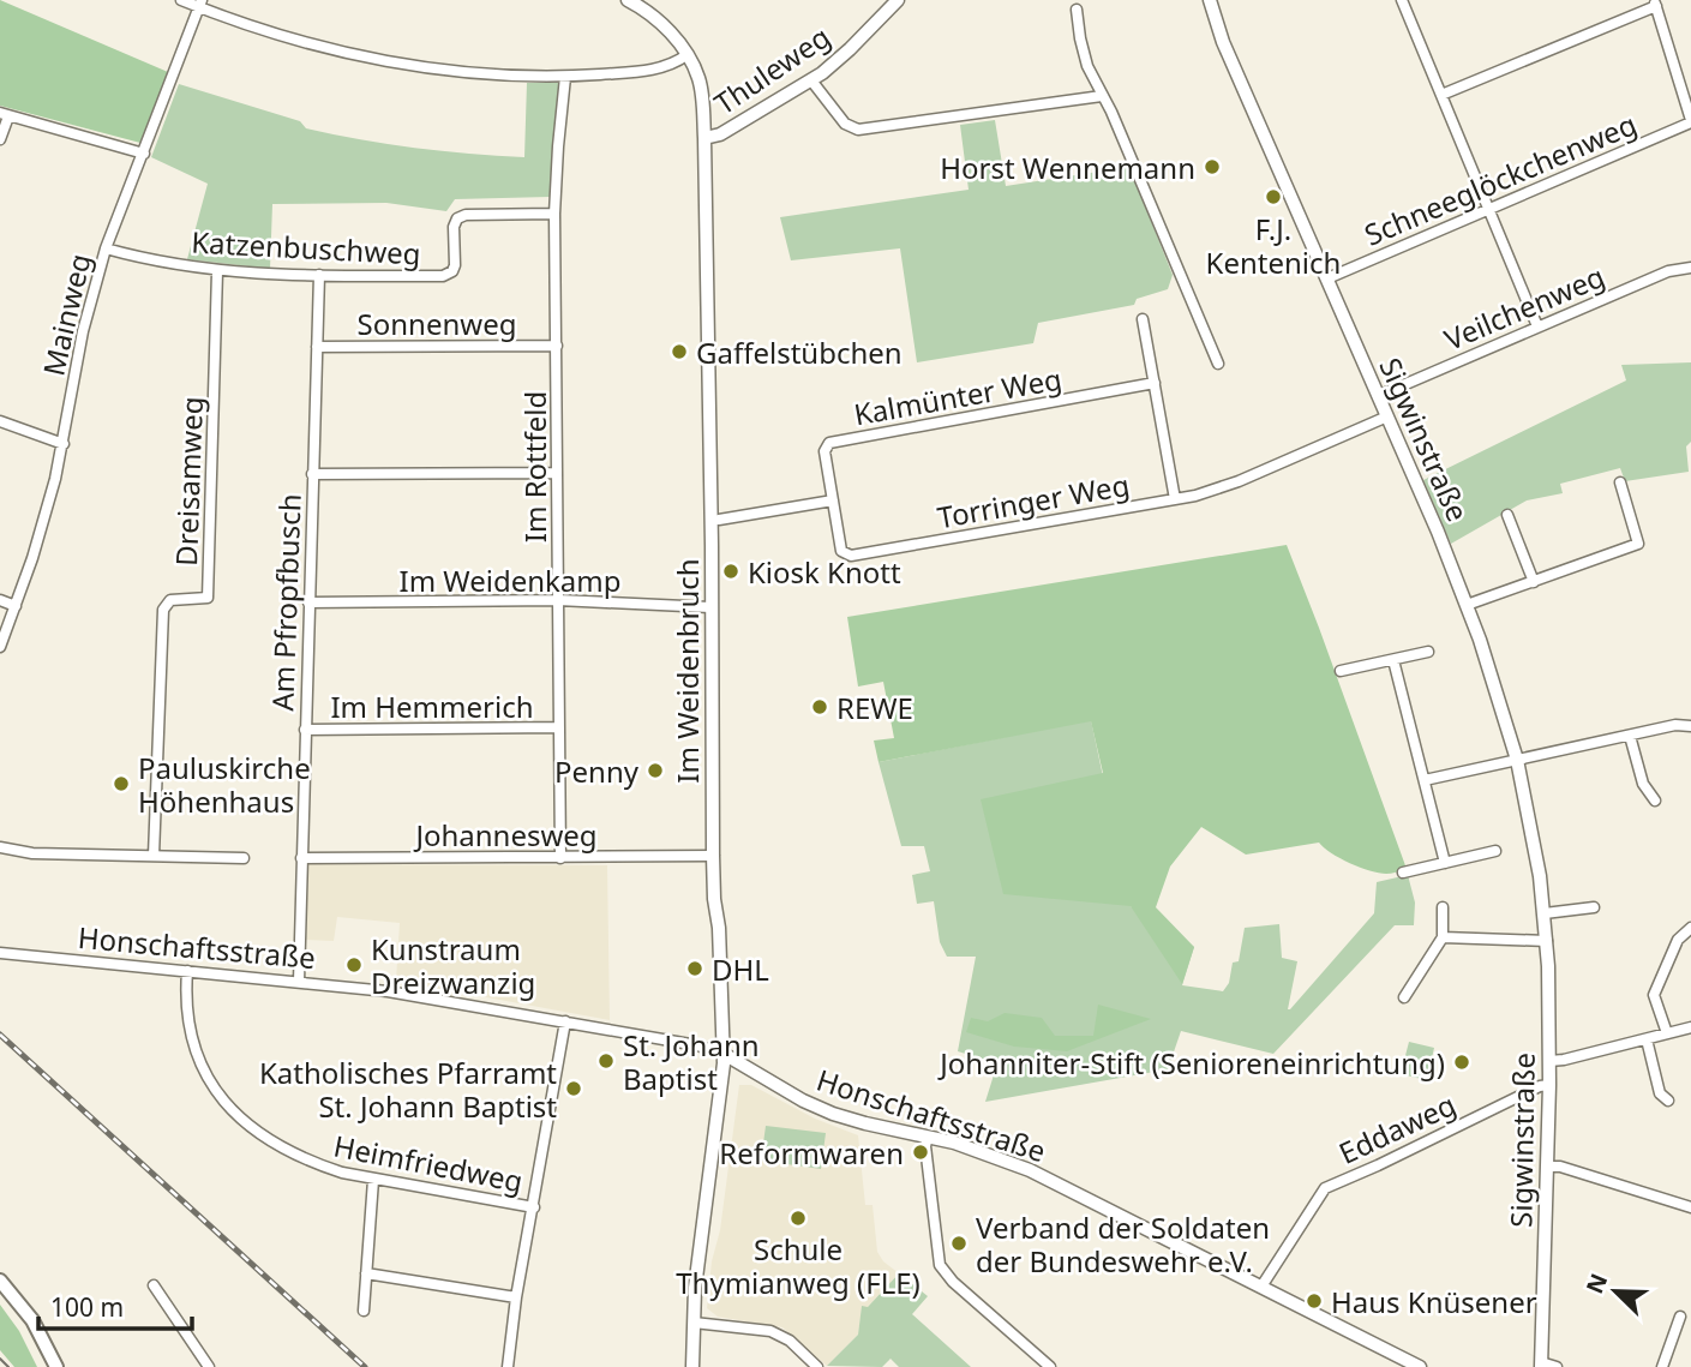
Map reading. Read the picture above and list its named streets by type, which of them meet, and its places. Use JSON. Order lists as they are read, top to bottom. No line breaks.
{"streets":{"street":["Thuleweg","Schneeglöckchenweg","Katzenbuschweg","Veilchenweg","Mainweg","Sonnenweg","Kalmünter Weg","Sigwinstraße","Im Rottfeld","Dreisamweg","Torringer Weg","Im Weidenkamp","Am Pfropfbusch","Im Weidenbruch","Im Hemmerich","Johannesweg","Honschaftsstraße","Eddaweg","Heimfriedweg"]},"crossings":[["Thuleweg","Im Weidenbruch"],["Schneeglöckchenweg","Sigwinstraße"],["Katzenbuschweg","Mainweg"],["Katzenbuschweg","Im Rottfeld"],["Katzenbuschweg","Dreisamweg"],["Katzenbuschweg","Am Pfropfbusch"],["Veilchenweg","Sigwinstraße"],["Sonnenweg","Im Rottfeld"],["Sonnenweg","Am Pfropfbusch"],["Kalmünter Weg","Torringer Weg"],["Sigwinstraße","Torringer Weg"],["Sigwinstraße","Eddaweg"],["Im Rottfeld","Im Weidenkamp"],["Im Rottfeld","Im Hemmerich"],["Im Rottfeld","Johannesweg"],["Im Weidenkamp","Am Pfropfbusch"],["Im Weidenkamp","Im Weidenbruch"],["Am Pfropfbusch","Im Hemmerich"],["Am Pfropfbusch","Johannesweg"],["Am Pfropfbusch","Honschaftsstraße"],["Im Weidenbruch","Johannesweg"],["Im Weidenbruch","Honschaftsstraße"],["Honschaftsstraße","Eddaweg"],["Honschaftsstraße","Heimfriedweg"]],"places":["Horst Wennemann","F.J. Kentenich","Gaffelstübchen","Kiosk Knott","REWE","Penny","Pauluskirche Höhenhaus","Kunstraum Dreizwanzig","DHL","St. Johann Baptist","Johanniter-Stift (Senioreneinrichtung)","Katholisches Pfarramt St. Johann Baptist","Reformwaren","Schule Thymianweg (FLE)","Verband der Soldaten der Bundeswehr e.V.","Haus Knüsener"],"scale_bar":"100 m","north":"top left"}
